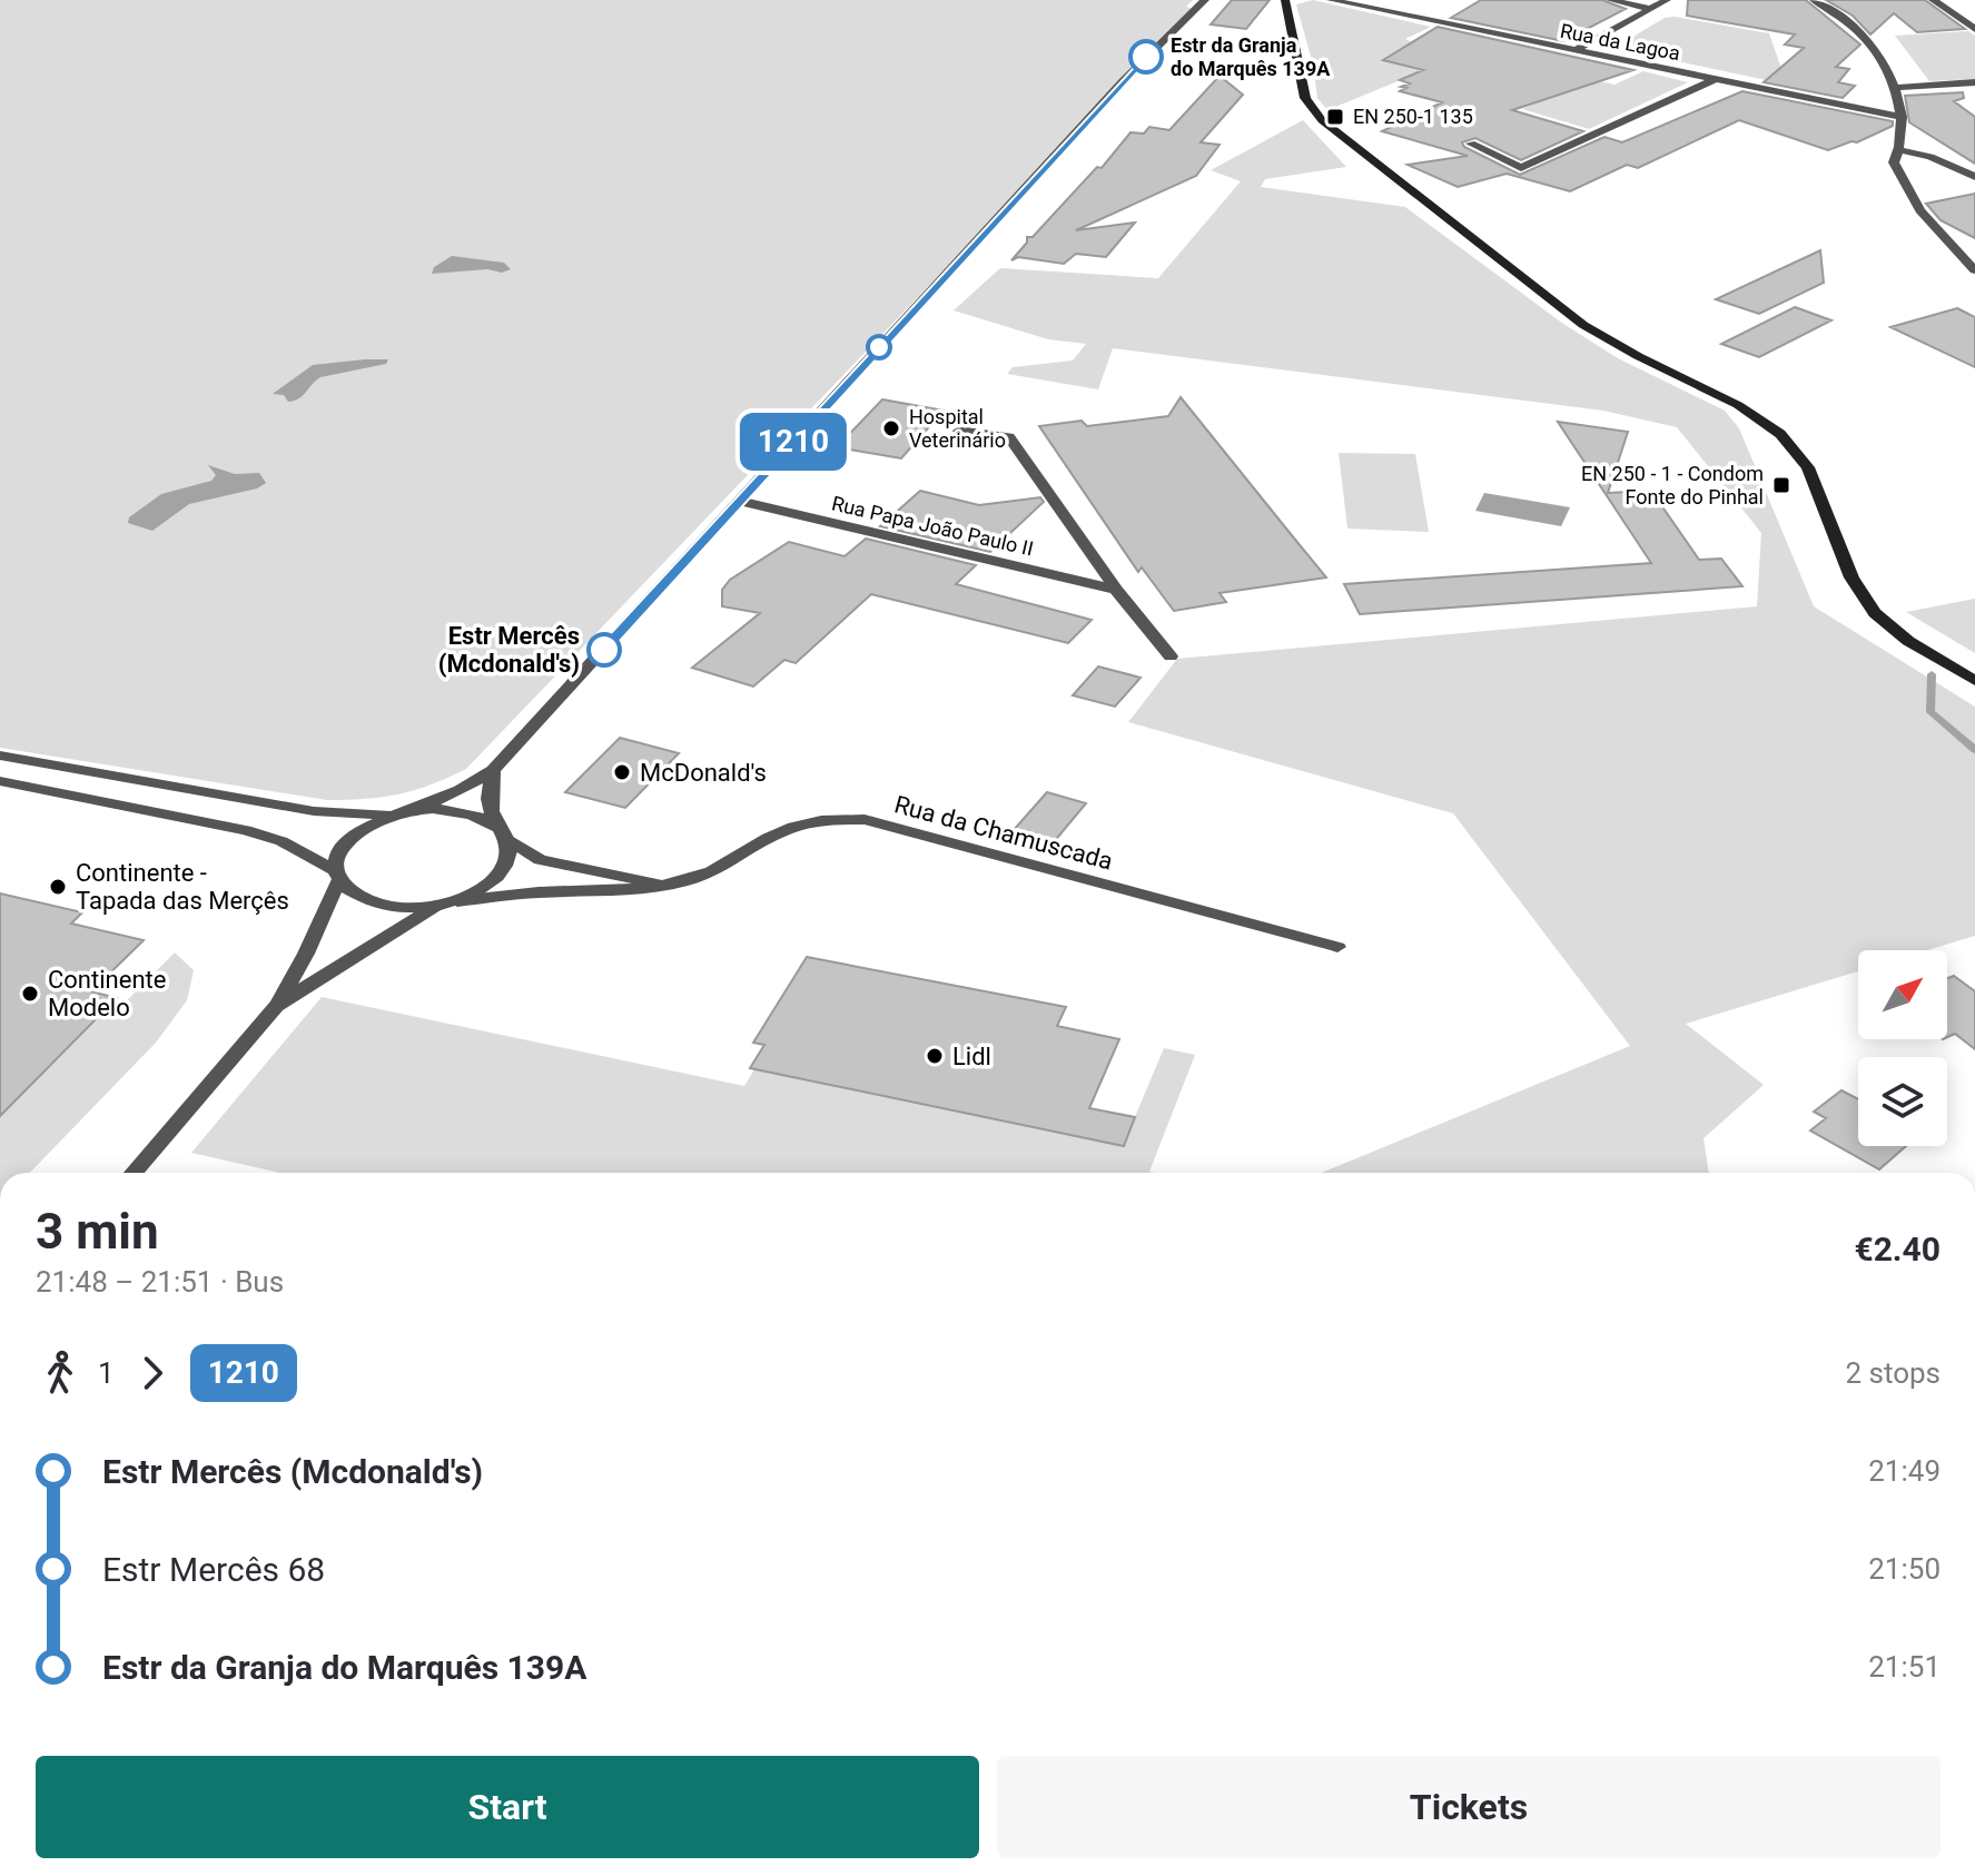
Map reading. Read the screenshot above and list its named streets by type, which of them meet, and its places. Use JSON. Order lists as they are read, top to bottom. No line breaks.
{"streets":{"street":["Rua da Lagoa","Rua Papa João Paulo II","Rua da Chamuscada"]},"places":{"other":["Estr da Granja do Marquês 139A","Hospital Veterinário","Estr Mercês (Mcdonald's)","McDonald's","Continente - Tapada das Merçês","Continente Modelo","Lidl"],"transit":["EN 250-1 135","EN 250 - 1 - Condom Fonte do Pinhal"]},"lines":["bus line 1210"],"north":"top right","page":{"on_map":"1210","heading":["3 min","21:48 – 21:51 · Bus","€2.40"],"legs":["1","1210","2 stops"],"list":[{"name":"Estr Mercês (Mcdonald's)","value":"21:49"},{"name":"Estr Mercês 68","value":"21:50"},{"name":"Estr da Granja do Marquês 139A","value":"21:51"}],"buttons":["Start","Tickets"]}}
